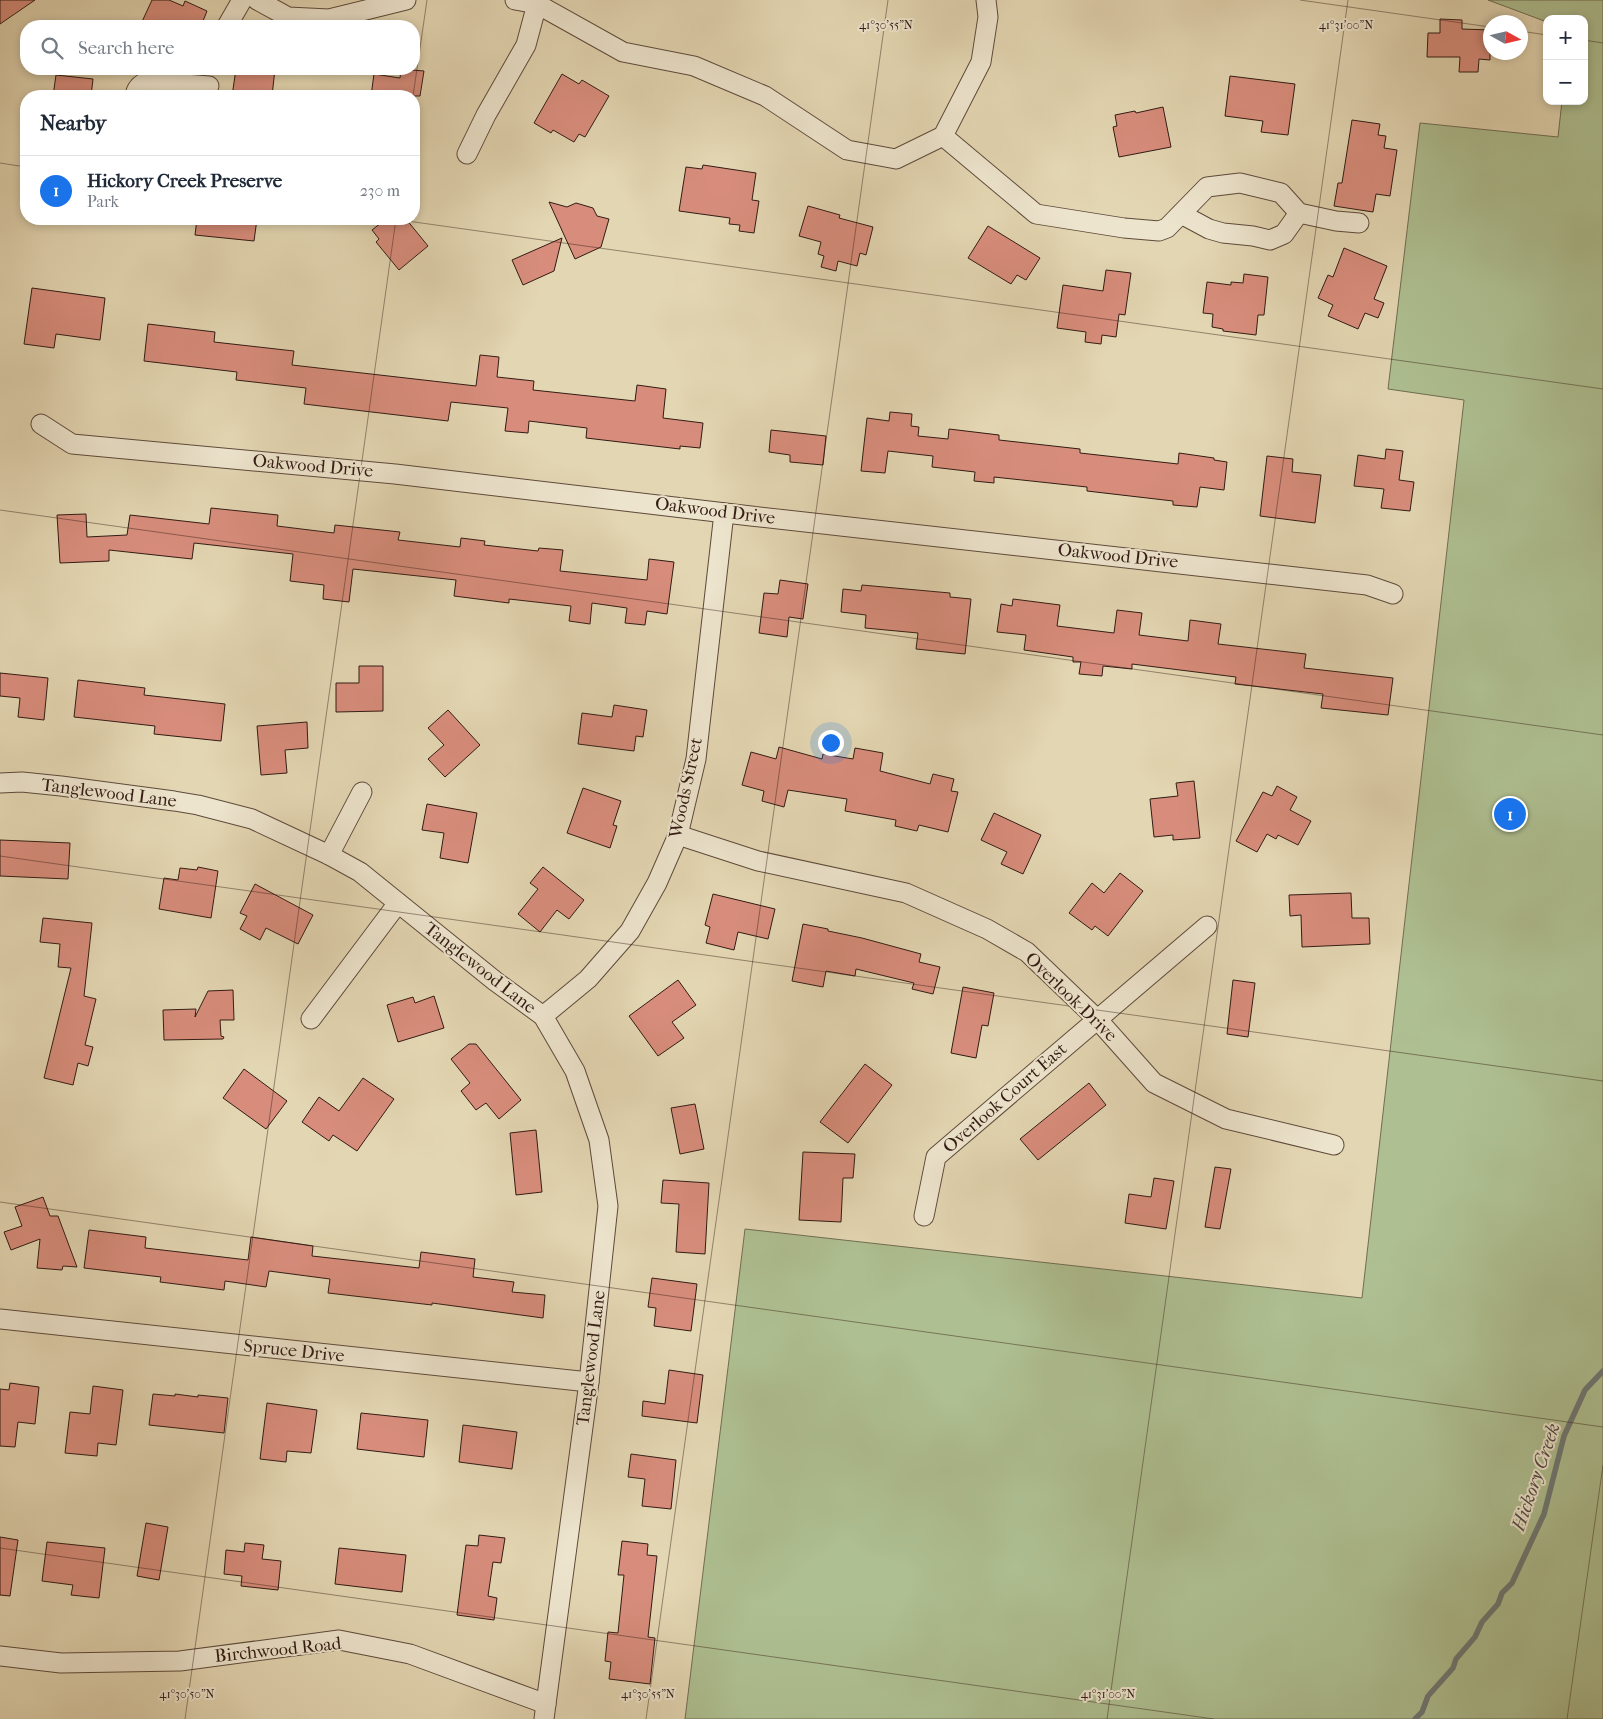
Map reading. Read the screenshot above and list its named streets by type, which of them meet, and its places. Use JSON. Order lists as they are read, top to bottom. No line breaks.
{"streets":{"street":["Oakwood Drive","Woods Street","Tanglewood Lane","Overlook Drive","Overlook Court East","Spruce Drive","Birchwood Road"]},"crossings":[["Oakwood Drive","Woods Street"],["Woods Street","Tanglewood Lane"],["Woods Street","Overlook Drive"],["Tanglewood Lane","Spruce Drive"],["Tanglewood Lane","Birchwood Road"],["Overlook Drive","Overlook Court East"]],"water":["Hickory Creek"],"north":"right","page":{"map_buttons":["+","−"],"search":"Search here","heading":"Nearby","list":[{"mark":"1","name":"Hickory Creek Preserve","note":"Park","value":"230 m"}],"pins":"1"},"coordinates":["41°30'55\"N","41°31'00\"N","41°30'50\"N"]}
